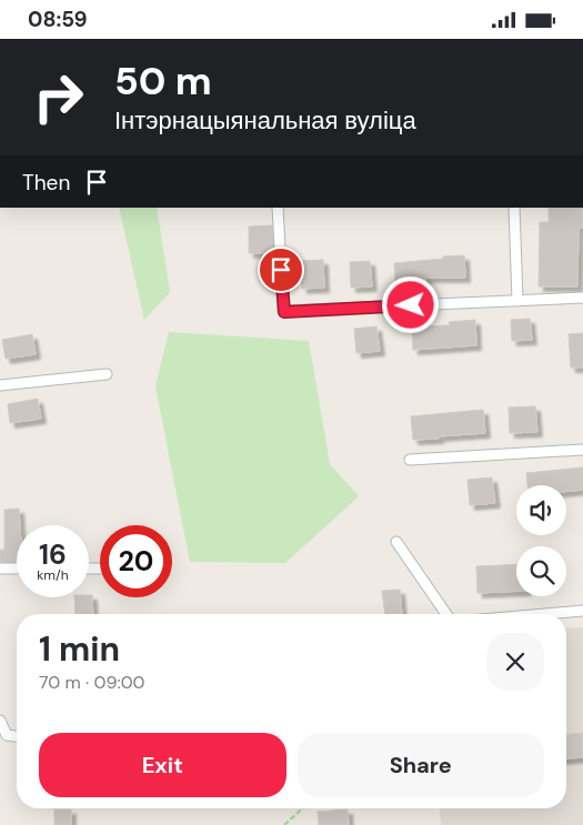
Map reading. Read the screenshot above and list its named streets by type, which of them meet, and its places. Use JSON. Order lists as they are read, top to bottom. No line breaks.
{"page":{"status":"08:59","turn":["50 m","Інтэрнацыянальная вуліца"],"then":"Then","speed":"16 km/h","limit":"20","heading":["1 min","70 m · 09:00"],"buttons":["Exit","Share"]}}
